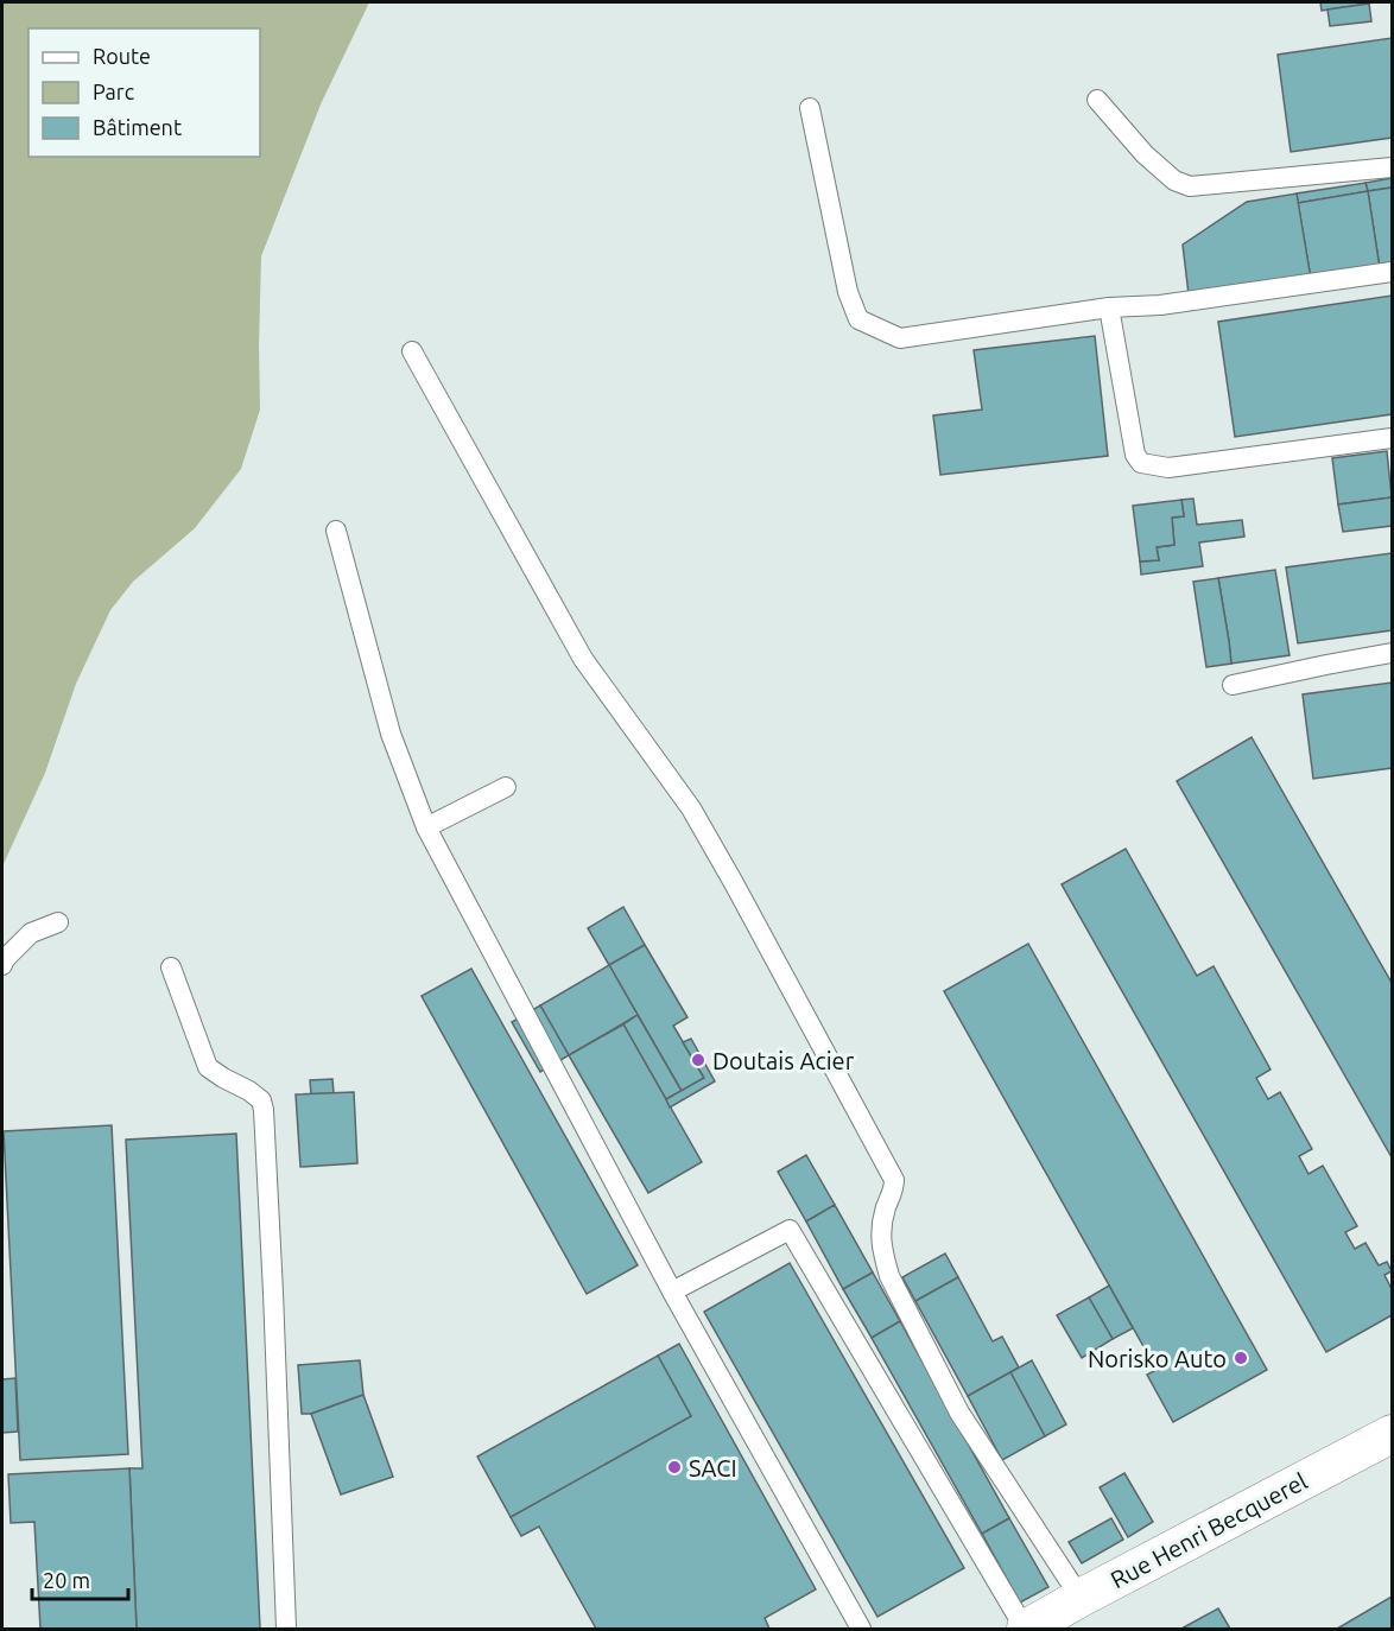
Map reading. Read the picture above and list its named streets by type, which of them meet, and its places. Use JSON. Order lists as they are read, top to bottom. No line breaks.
{"streets":{"street":["Rue Henri Becquerel"]},"places":["Doutais Acier","Norisko Auto","SACI"],"legend":["Route","Parc","Bâtiment"],"scale_bar":"20 m"}
